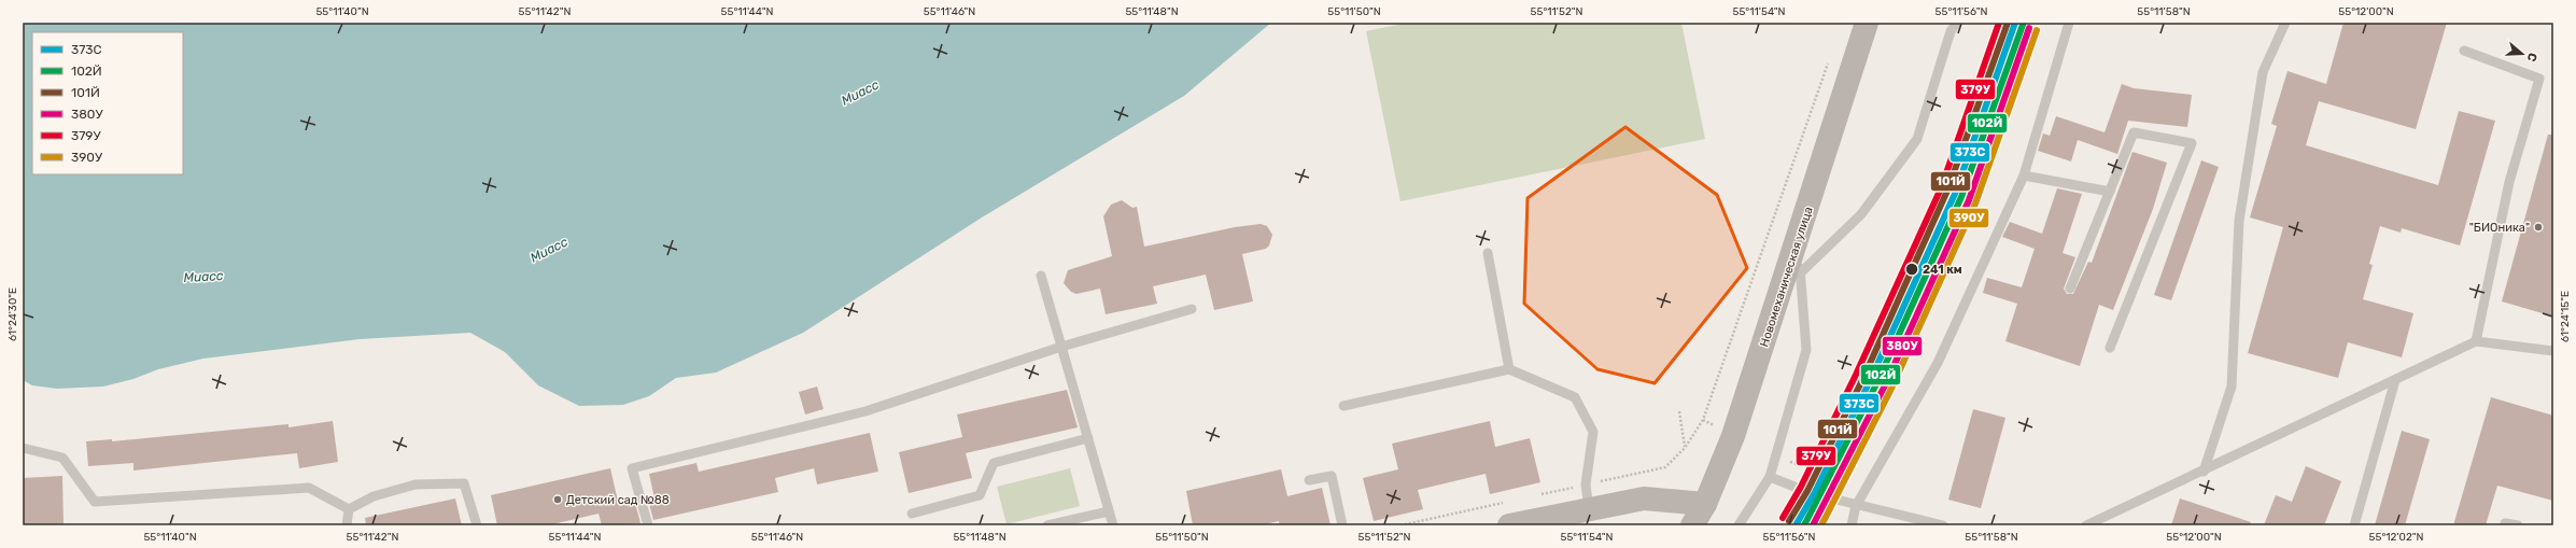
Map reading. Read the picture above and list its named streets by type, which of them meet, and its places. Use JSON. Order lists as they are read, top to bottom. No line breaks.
{"streets":{"main road":["Новомеханическая улица"]},"water":["Миасс"],"places":["\"БИОника\"","241 км","Детский сад №88"],"lines":["transit line 373C","transit line 101Й","transit line 379У","transit line 102Й","transit line 380У","transit line 390У"],"legend":["373C","102Й","101Й","380У","379У","390У"],"north":"right","coordinates":["55°11'40\"N","55°11'42\"N","55°11'44\"N","55°11'46\"N","55°11'48\"N","55°11'50\"N","55°11'52\"N","55°11'54\"N","55°11'56\"N","55°11'58\"N","55°12'00\"N","61°24'30\"E","61°24'15\"E","55°12'02\"N"]}
